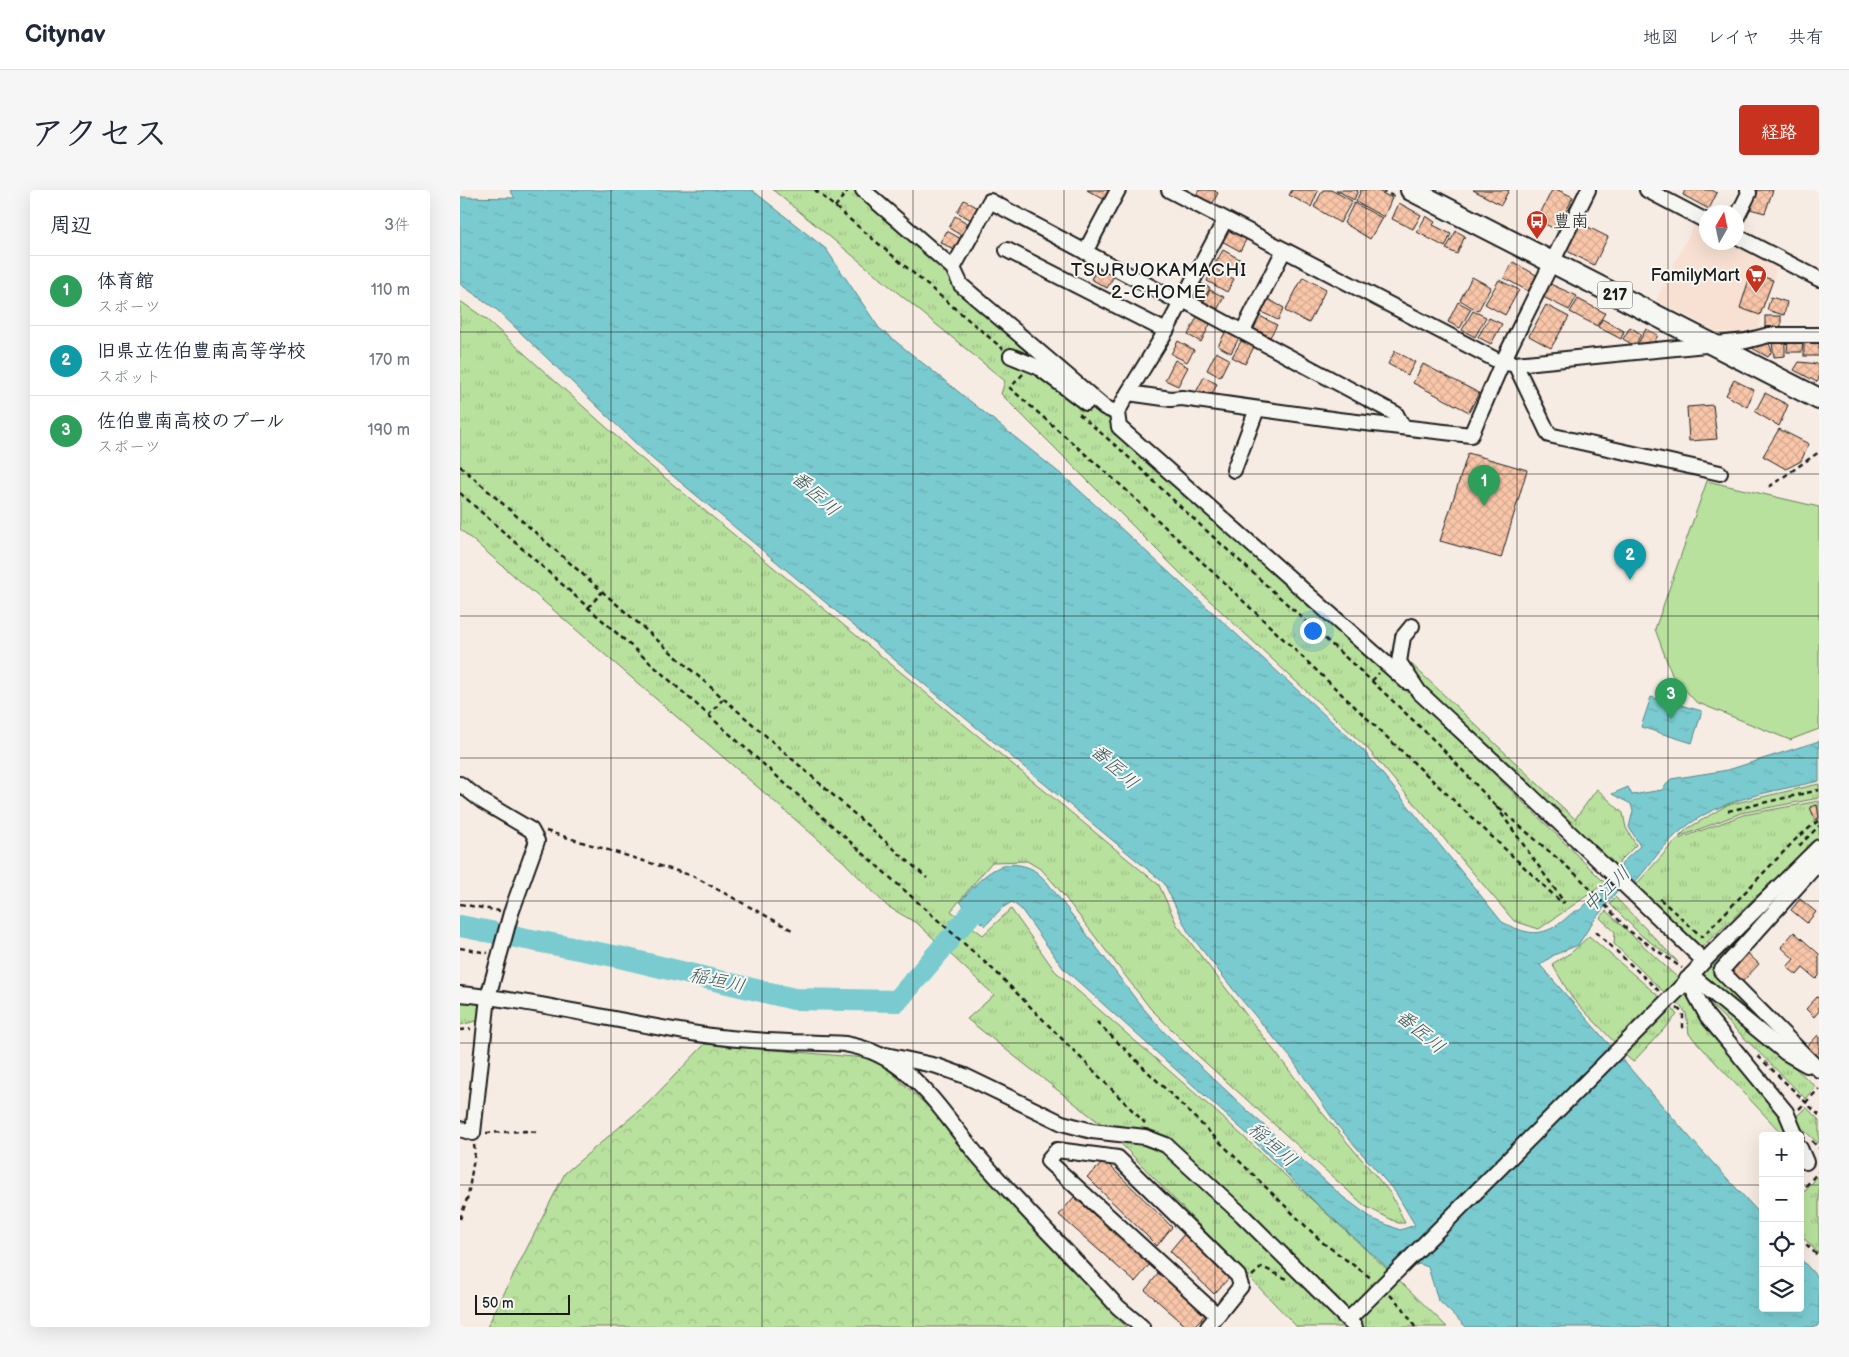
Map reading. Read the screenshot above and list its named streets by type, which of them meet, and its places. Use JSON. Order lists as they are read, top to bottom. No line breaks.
{"streets":{"highway":["217"]},"districts":["TSURUOKAMACHI 2-CHOME"],"water":["番匠川","中江川","稲垣川"],"places":{"bus stop":["豊南"],"supermarket":["FamilyMart"]},"scale_bar":"50 m","north":"top","page":{"header":"Citynav","nav":["地図","レイヤ","共有"],"title":"アクセス","buttons":"経路","heading":["周辺","3件"],"list":[{"mark":"1","name":"体育館","note":"スポーツ","value":"110 m"},{"mark":"2","name":"旧県立佐伯豊南高等学校","note":"スポット","value":"170 m"},{"mark":"3","name":"佐伯豊南高校のプール","note":"スポーツ","value":"190 m"}],"pins":["1","2","3"],"map_buttons":["+","−"],"scale":"50 m"}}
